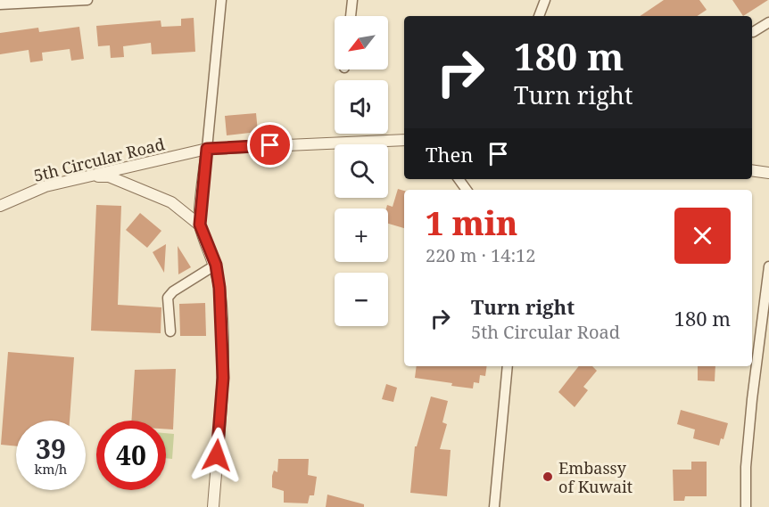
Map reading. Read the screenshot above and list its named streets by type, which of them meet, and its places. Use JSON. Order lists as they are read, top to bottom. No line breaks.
{"streets":{"street":["5th Circular Road"]},"places":["Embassy of Kuwait"],"north":"bottom left","page":{"map_buttons":["+","−"],"turn":["180 m","Turn right"],"then":"Then","heading":["1 min","220 m · 14:12"],"list":[{"name":"Turn right","note":"5th Circular Road","value":"180 m"}],"speed":"39 km/h","limit":"40"}}
